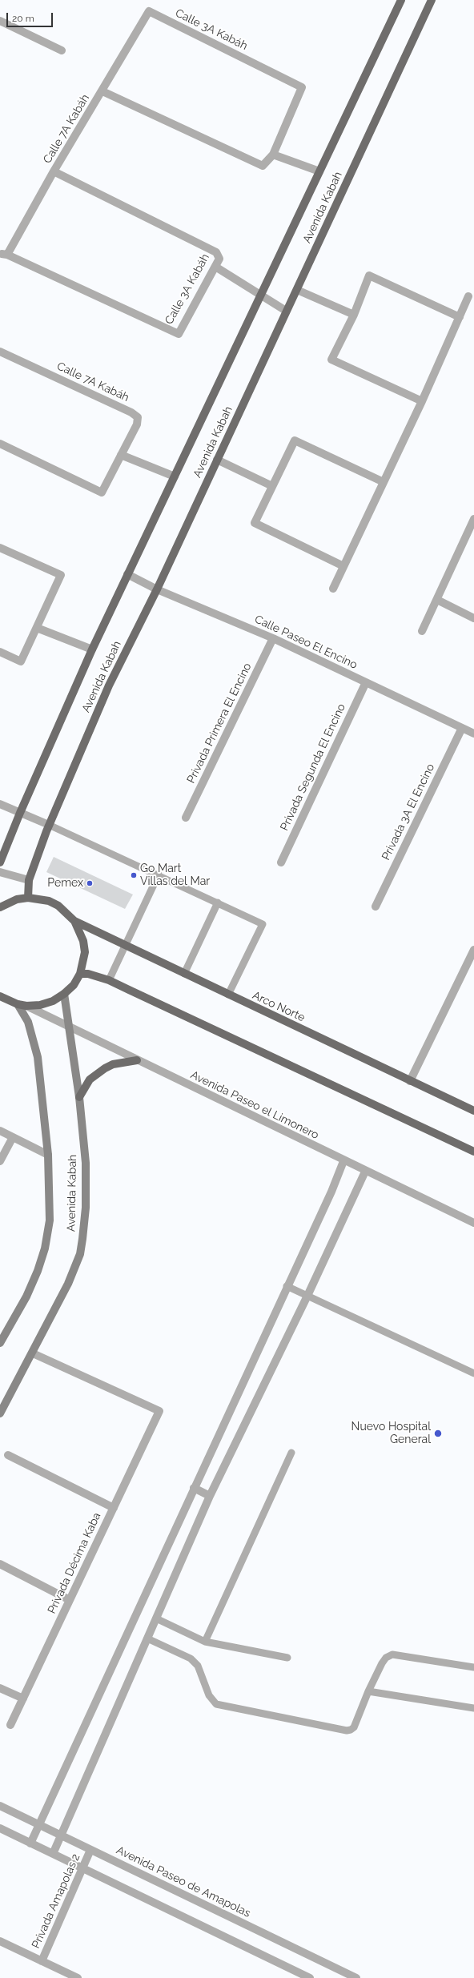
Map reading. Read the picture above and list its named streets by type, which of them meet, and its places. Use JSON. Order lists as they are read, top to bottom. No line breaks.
{"streets":{"main road":["Avenida Kabah","Arco Norte"],"street":["Calle 3A Kabáh","Calle 7A Kabáh","Calle Paseo El Encino","Privada Primera El Encino","Privada Segunda El Encino","Privada 3A El Encino","Avenida Paseo el Limonero","Privada Décima Kaba","Avenida Paseo de Amapolas","Privada Amapolas 2"]},"crossings":[["Calle 3A Kabáh","Calle 7A Kabáh"],["Avenida Kabah","Calle Paseo El Encino"],["Avenida Kabah","Avenida Paseo el Limonero"],["Avenida Kabah","Privada Décima Kaba"],["Calle Paseo El Encino","Privada Primera El Encino"],["Calle Paseo El Encino","Privada Segunda El Encino"],["Calle Paseo El Encino","Privada 3A El Encino"],["Avenida Paseo de Amapolas","Privada Amapolas 2"]],"places":["Go Mart Villas del Mar","Pemex","Nuevo Hospital General"],"scale_bar":"20 m"}
